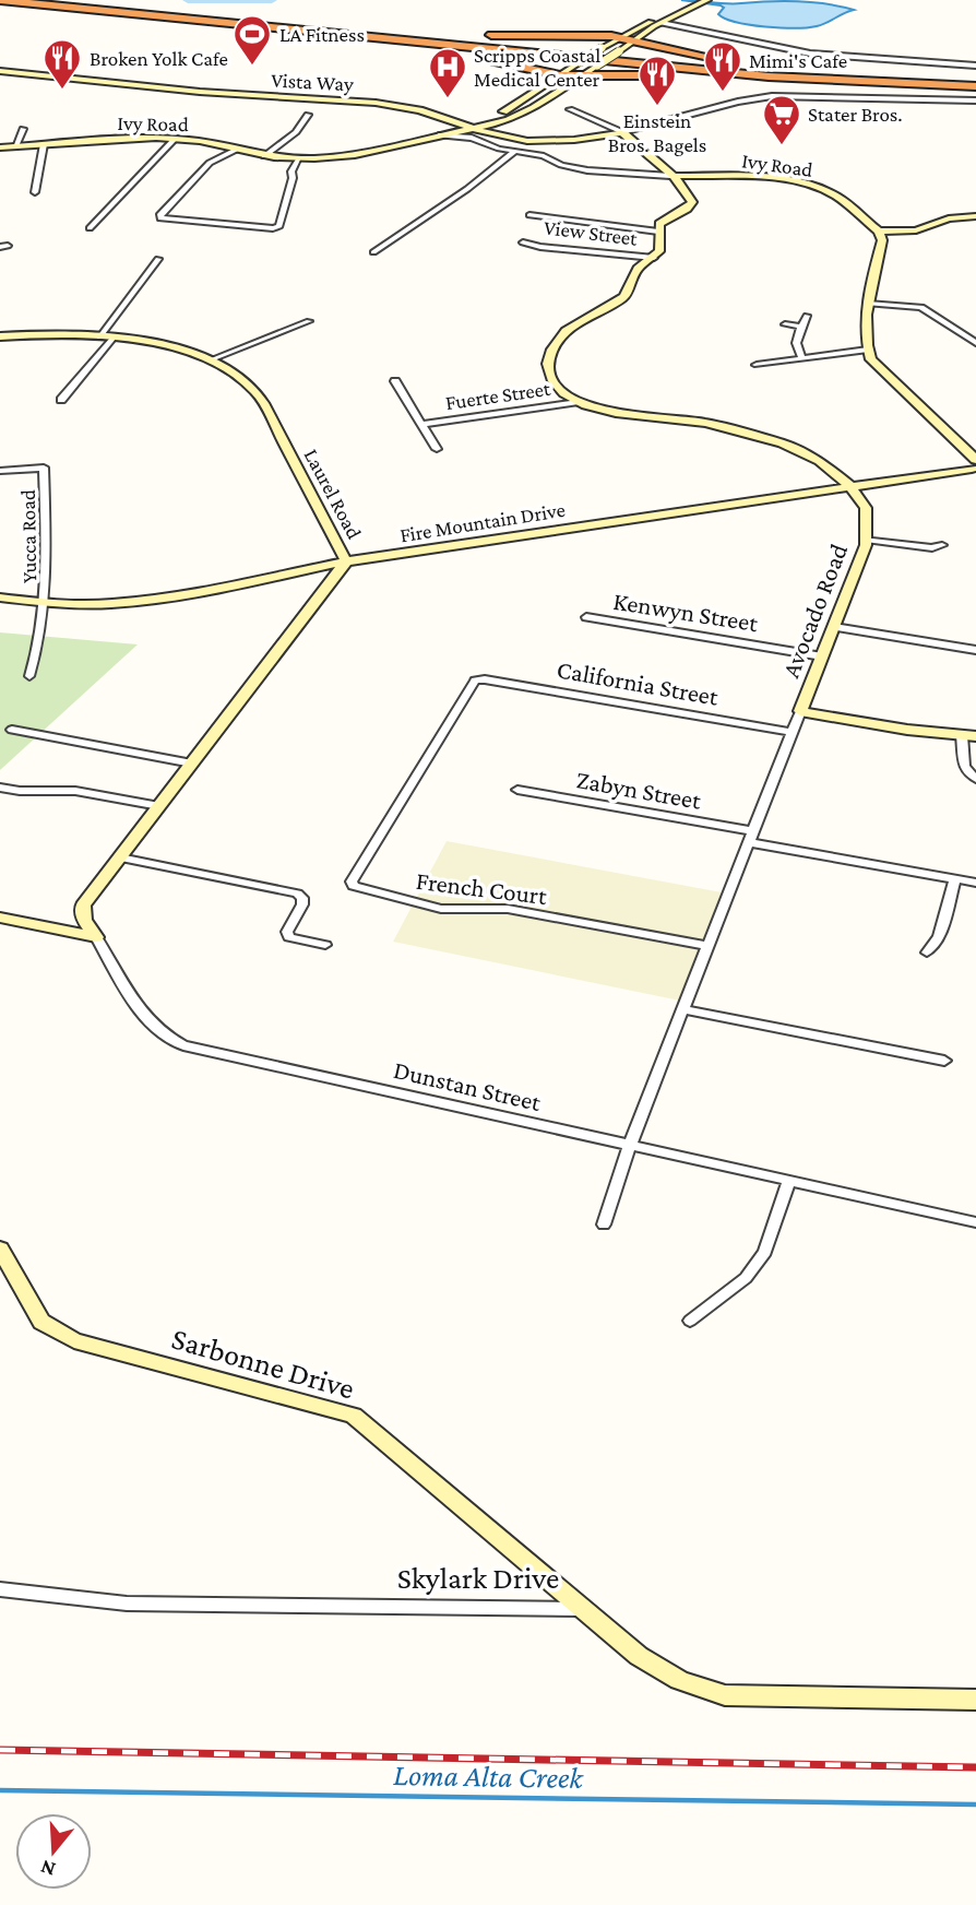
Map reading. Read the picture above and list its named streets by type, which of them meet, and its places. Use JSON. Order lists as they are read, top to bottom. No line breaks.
{"streets":{"main road":["Vista Way","Ivy Road","Laurel Road","Fire Mountain Drive","Avocado Road","Sarbonne Drive","Skylark Drive"],"street":["View Street","Fuerte Street","Yucca Road","Kenwyn Street","California Street","Zabyn Street","French Court","Dunstan Street"]},"crossings":[["Vista Way","Ivy Road"],["View Street","Avocado Road"],["Fuerte Street","Avocado Road"],["Laurel Road","Fire Mountain Drive"],["Laurel Road","Dunstan Street"],["Fire Mountain Drive","Yucca Road"],["Fire Mountain Drive","Avocado Road"],["Avocado Road","Kenwyn Street"],["Avocado Road","California Street"],["Avocado Road","Zabyn Street"],["Avocado Road","French Court"],["Avocado Road","Dunstan Street"],["California Street","French Court"],["Sarbonne Drive","Skylark Drive"]],"water":["Loma Alta Creek"],"places":{"sports":["LA Fitness"],"restaurant":["Broken Yolk Cafe","Mimi's Cafe","Einstein Bros. Bagels"],"hospital":["Scripps Coastal Medical Center"],"supermarket":["Stater Bros."]},"north":"bottom"}
